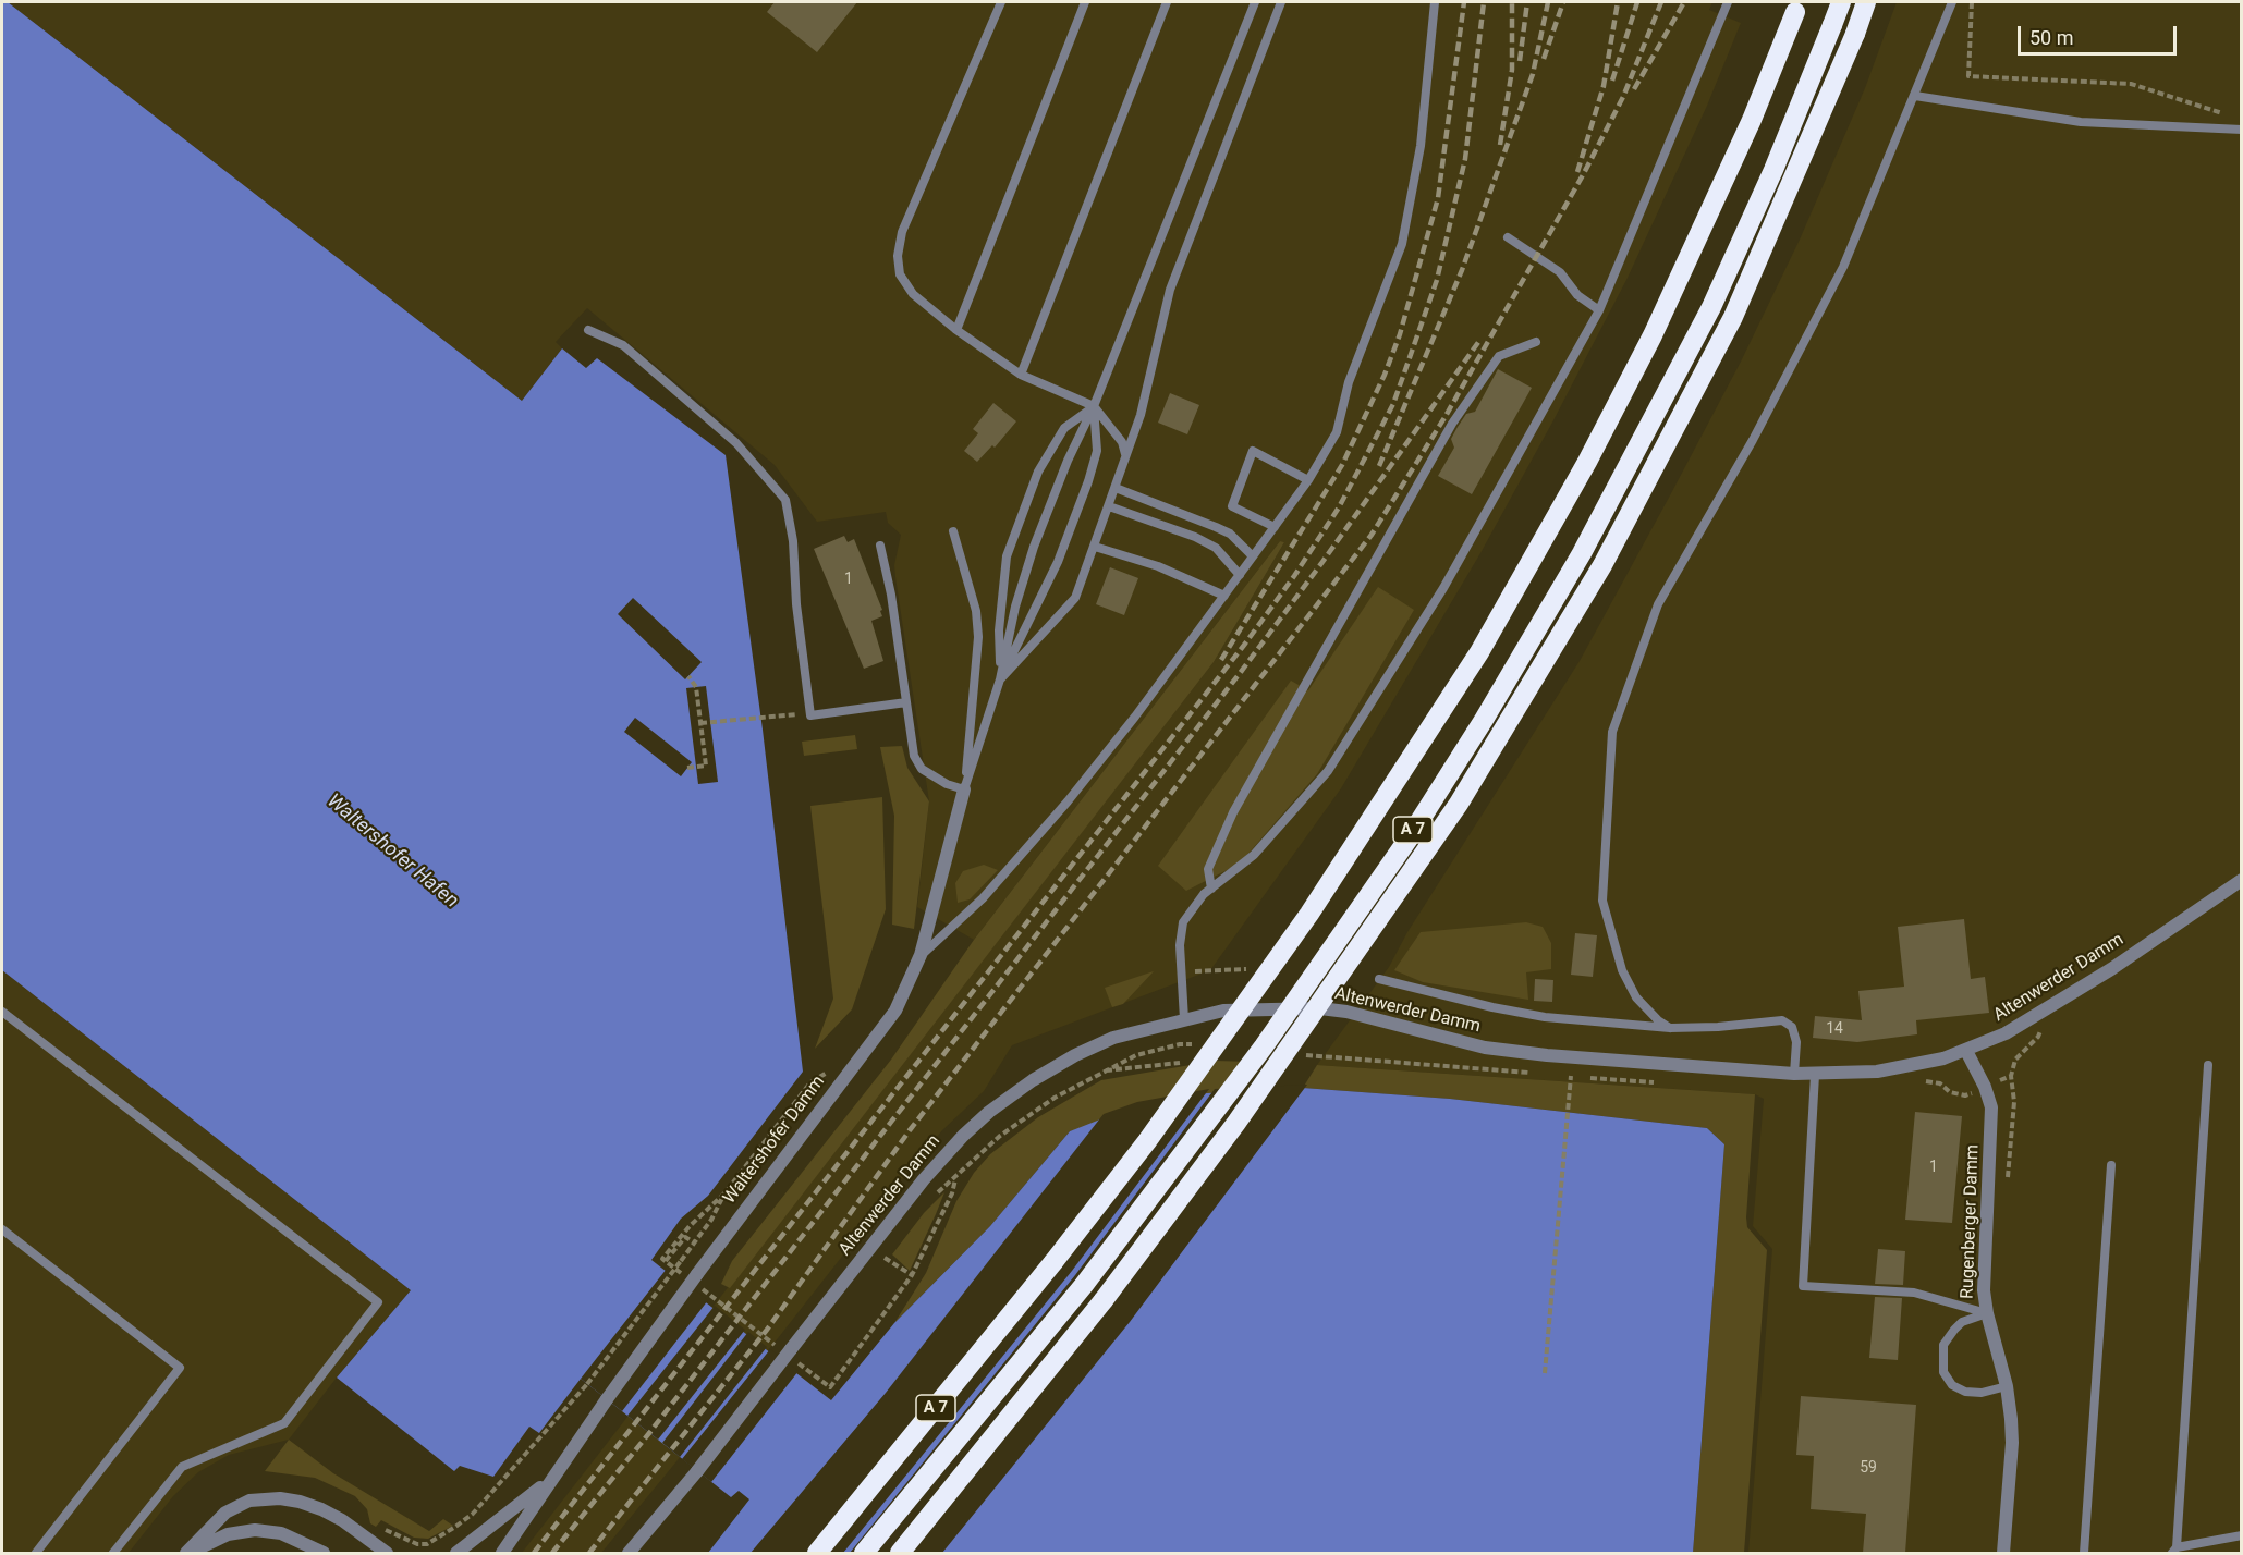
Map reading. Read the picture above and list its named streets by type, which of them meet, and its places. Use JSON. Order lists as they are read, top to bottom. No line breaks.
{"streets":{"highway":["A 7"],"street":["Altenwerder Damm","Waltershofer Damm","Rugenberger Damm"]},"crossings":[["Altenwerder Damm","Rugenberger Damm"]],"water":["Waltershofer Hafen"],"house_numbers":["1","14","1","59"],"scale_bar":"50 m"}
